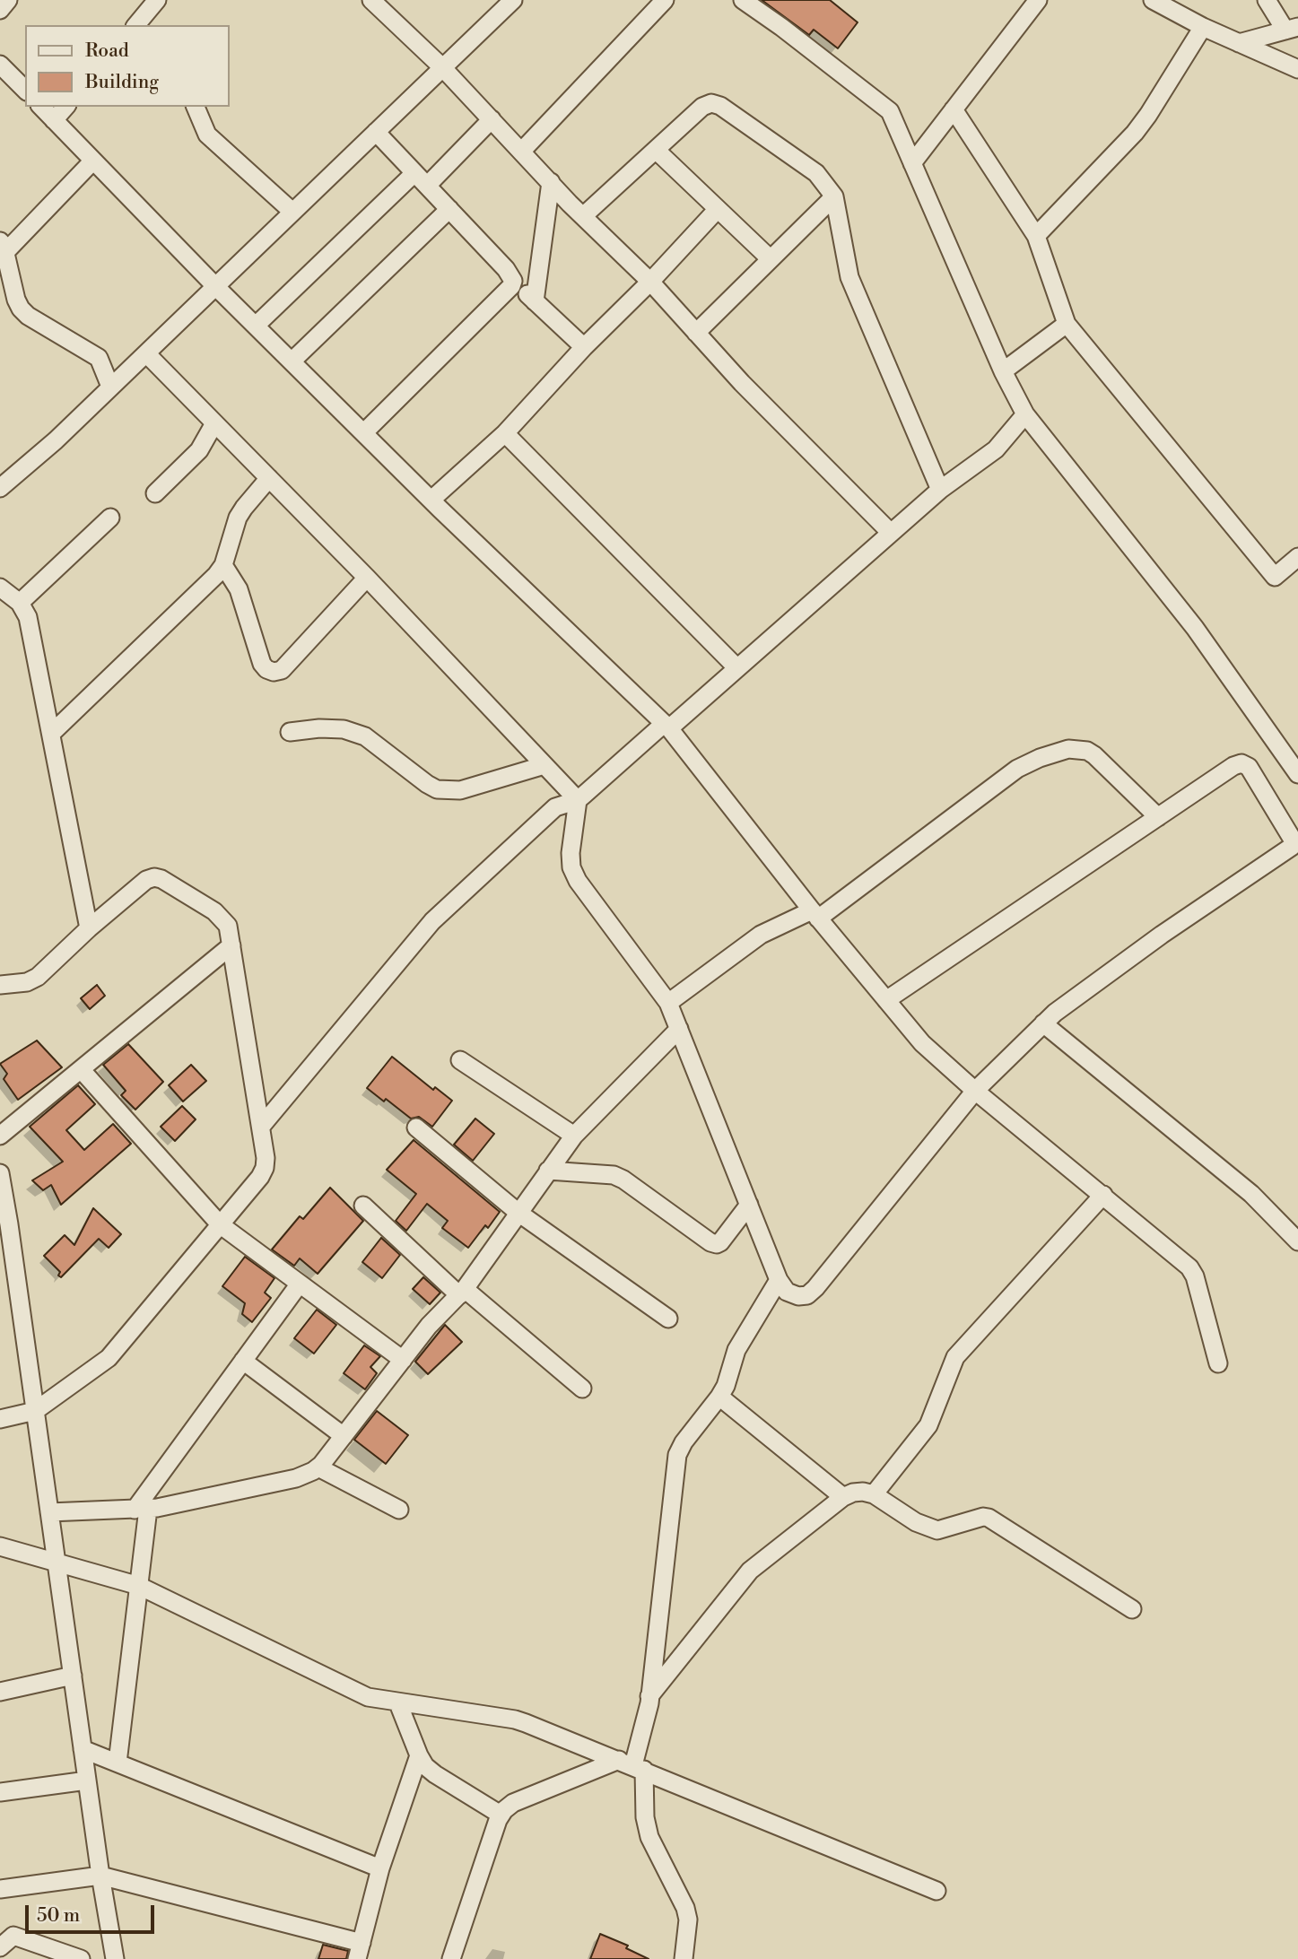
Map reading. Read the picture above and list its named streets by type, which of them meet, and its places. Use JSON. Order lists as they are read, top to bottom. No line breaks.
{"legend":["Road","Building"],"scale_bar":"50 m"}
